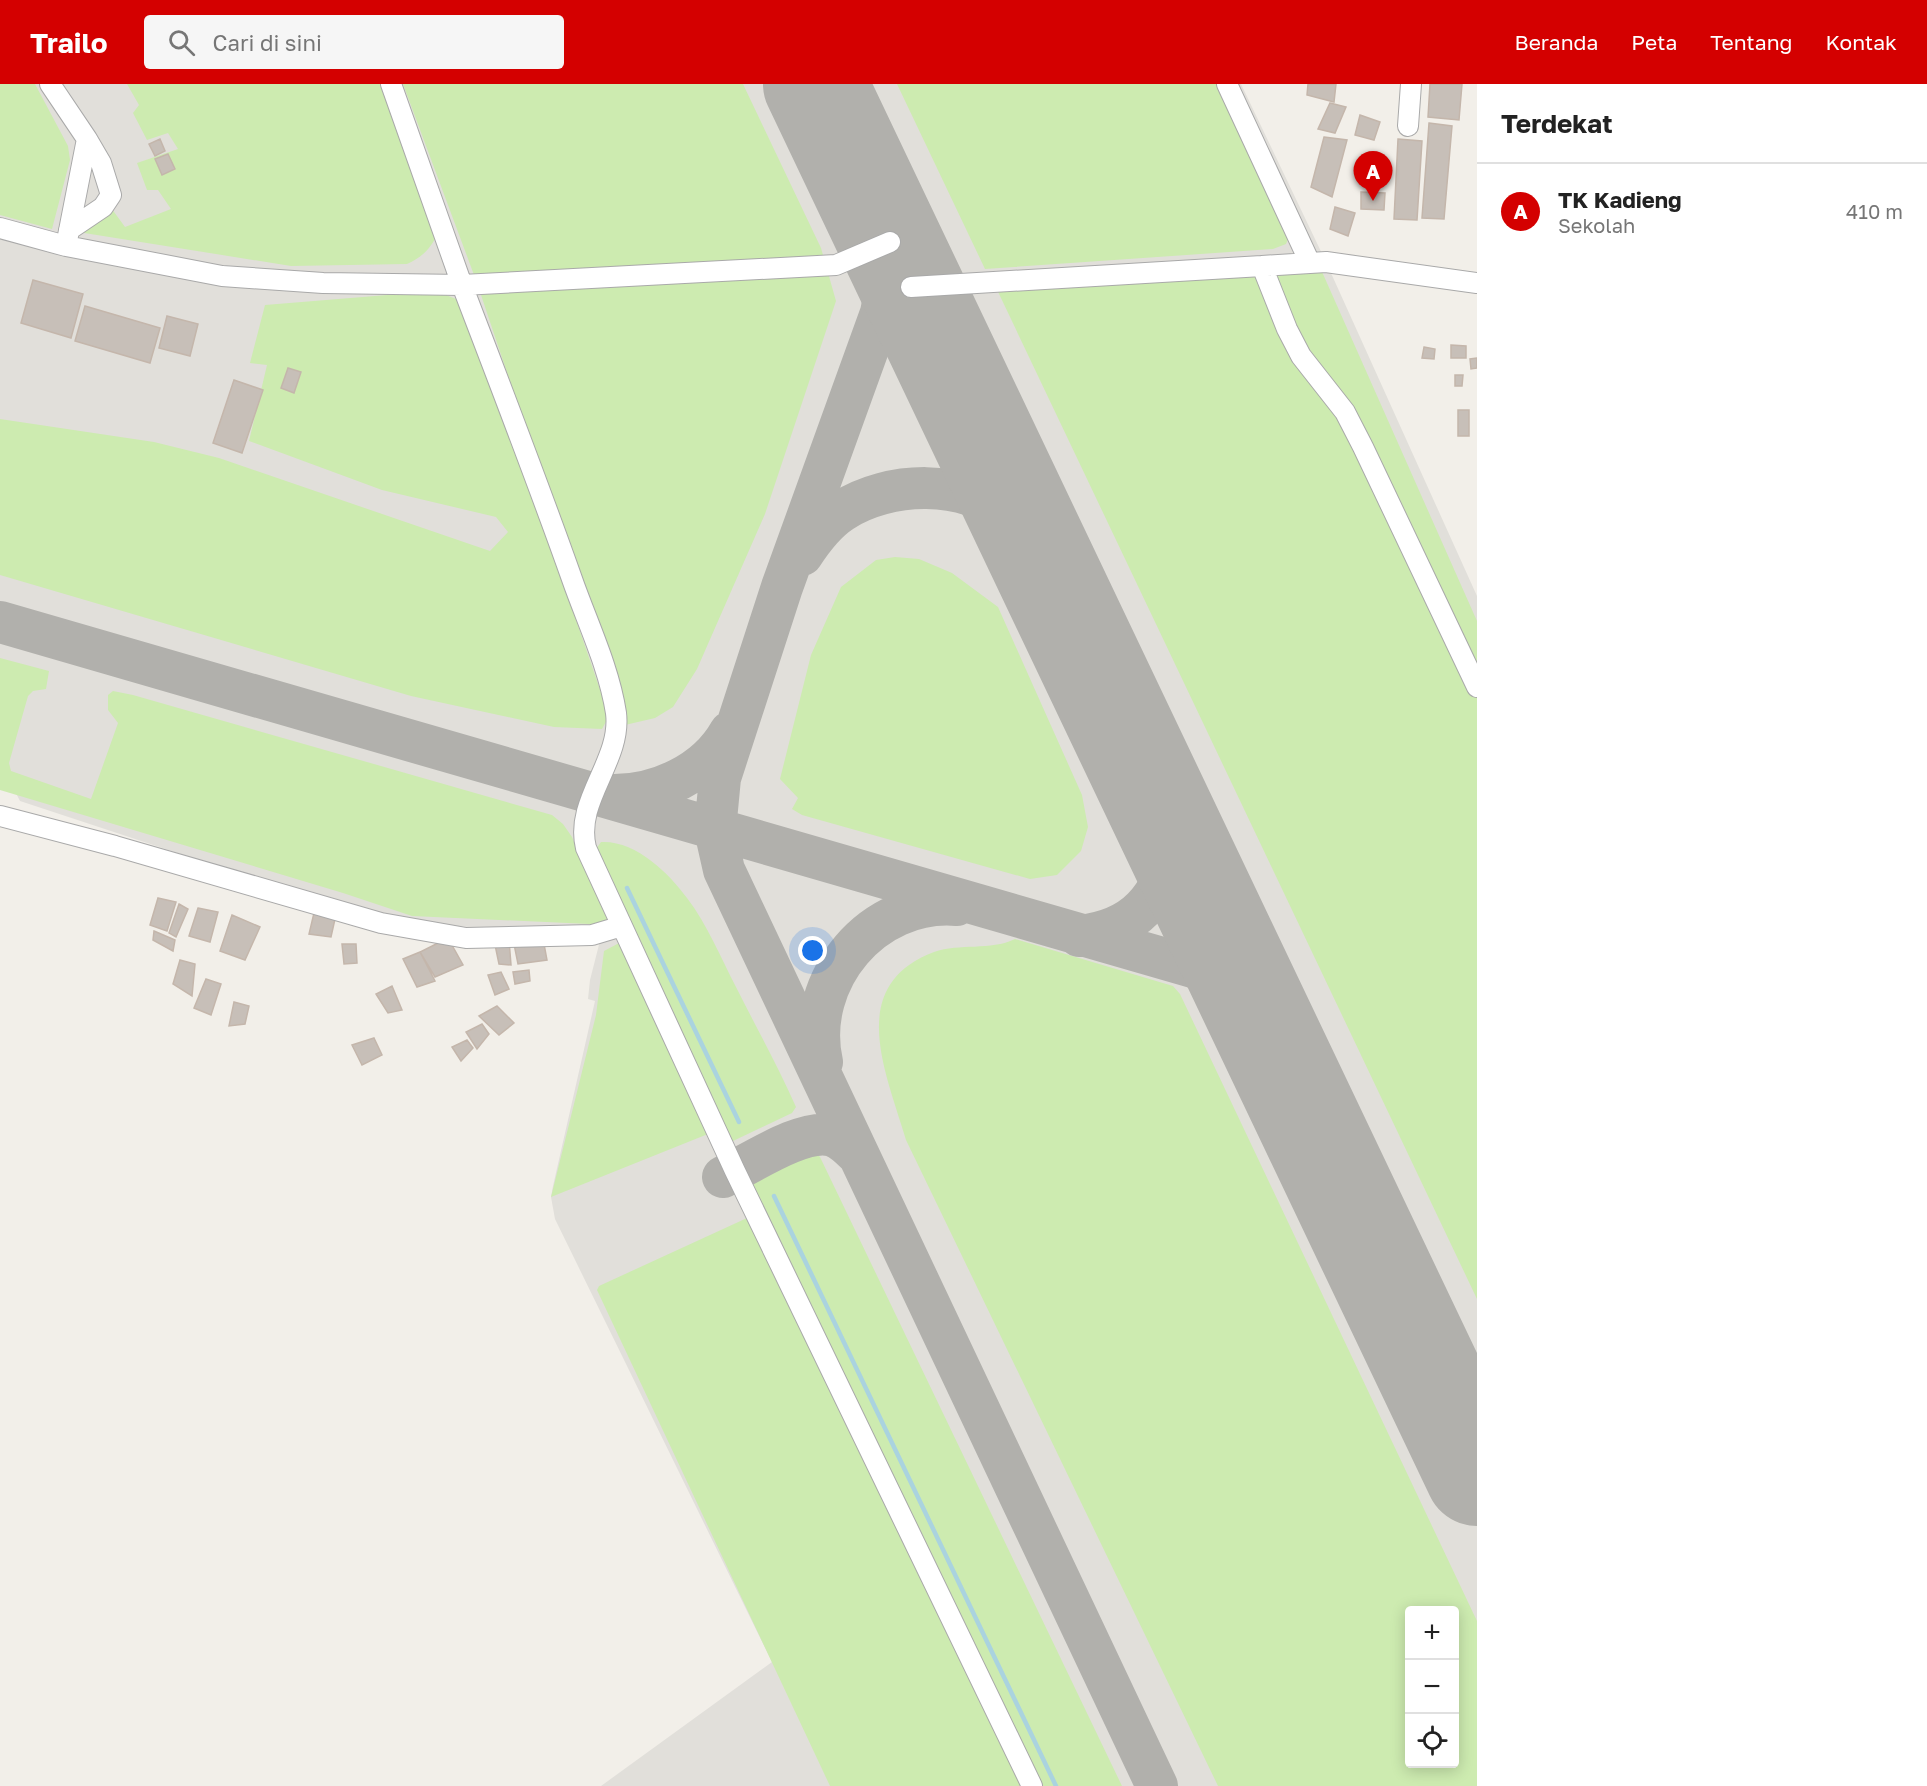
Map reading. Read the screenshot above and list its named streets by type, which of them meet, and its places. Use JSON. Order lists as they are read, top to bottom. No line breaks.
{"page":{"header":"Trailo","search":"Cari di sini","nav":["Beranda","Peta","Tentang","Kontak"],"heading":"Terdekat","pins":"A","list":[{"mark":"A","name":"TK Kadieng","note":"Sekolah","value":"410 m"}],"map_buttons":["+","−"]}}
